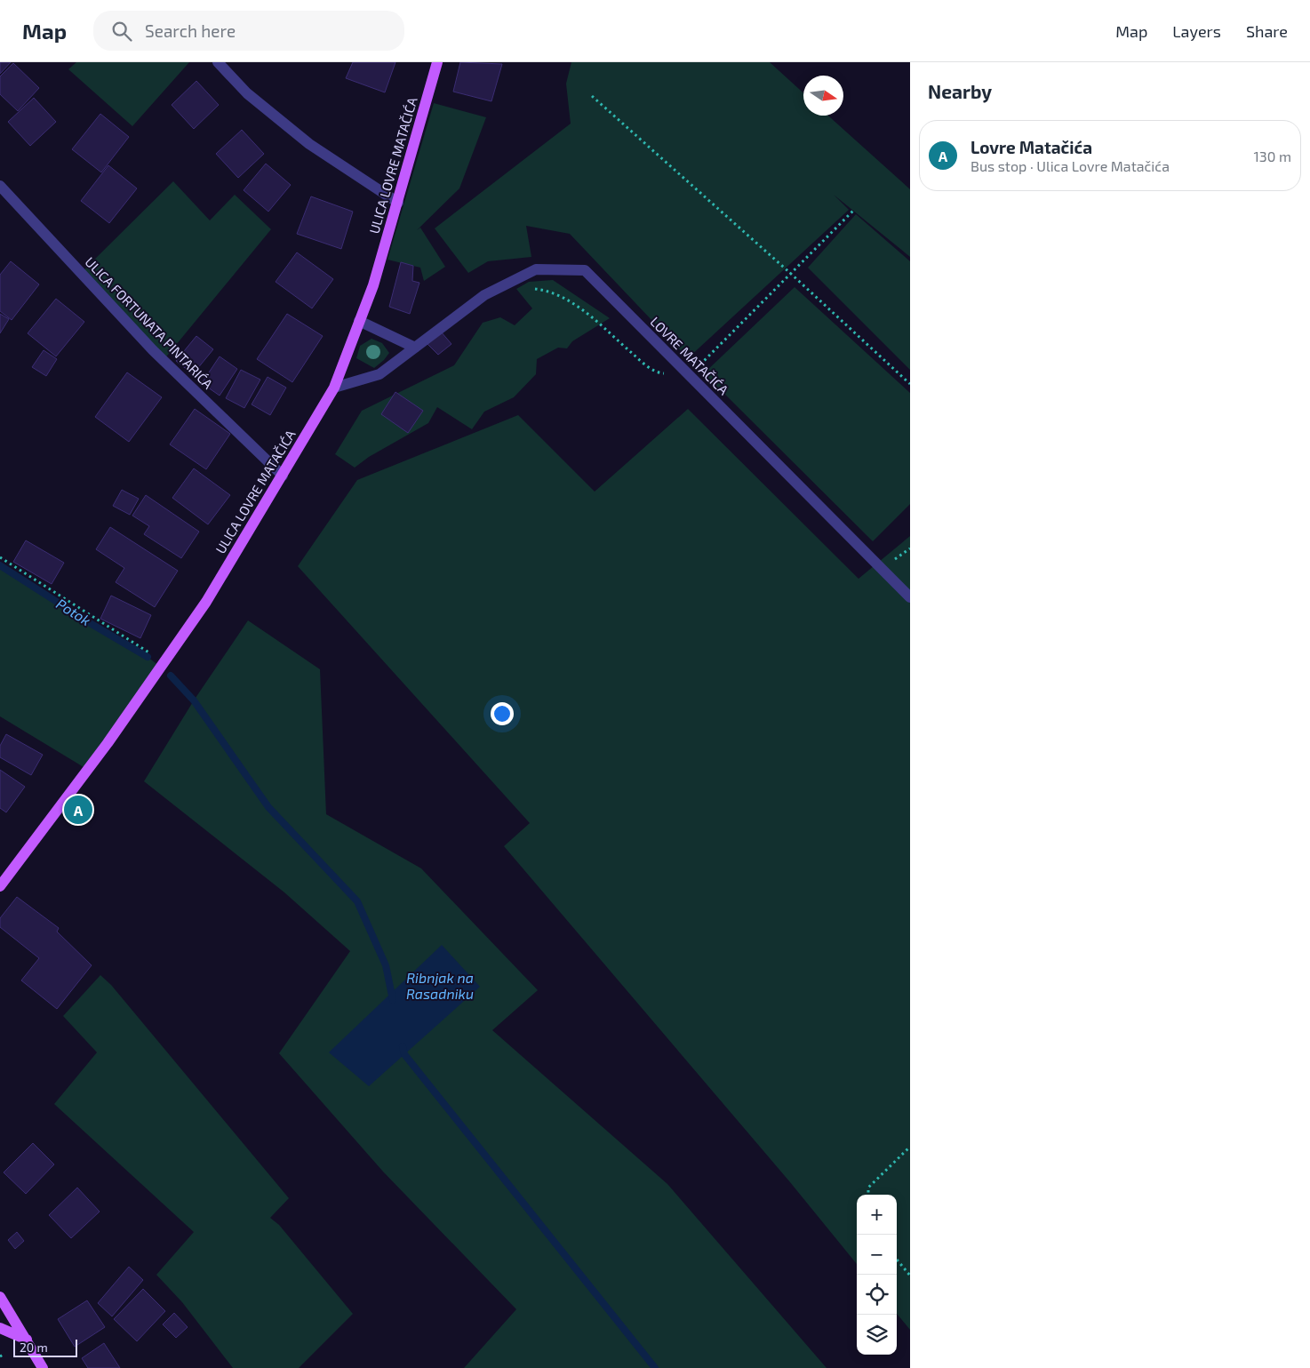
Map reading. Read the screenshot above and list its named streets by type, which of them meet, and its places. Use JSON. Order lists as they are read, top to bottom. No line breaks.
{"streets":{"main road":["ULICA LOVRE MATAČIĆA"],"street":["ULICA FORTUNATA PINTARIĆA","LOVRE MATAČIĆA"]},"crossings":[["ULICA LOVRE MATAČIĆA","ULICA FORTUNATA PINTARIĆA"],["ULICA LOVRE MATAČIĆA","LOVRE MATAČIĆA"]],"water":["Potok","Ribnjak na Rasadniku"],"scale_bar":"20 m","north":"right","page":{"header":"Map","search":"Search here","nav":["Map","Layers","Share"],"heading":"Nearby","list":[{"mark":"A","name":"Lovre Matačića","note":"Bus stop · Ulica Lovre Matačića","value":"130 m"}],"pins":"A","map_buttons":["+","−"],"scale":"20 m"}}
